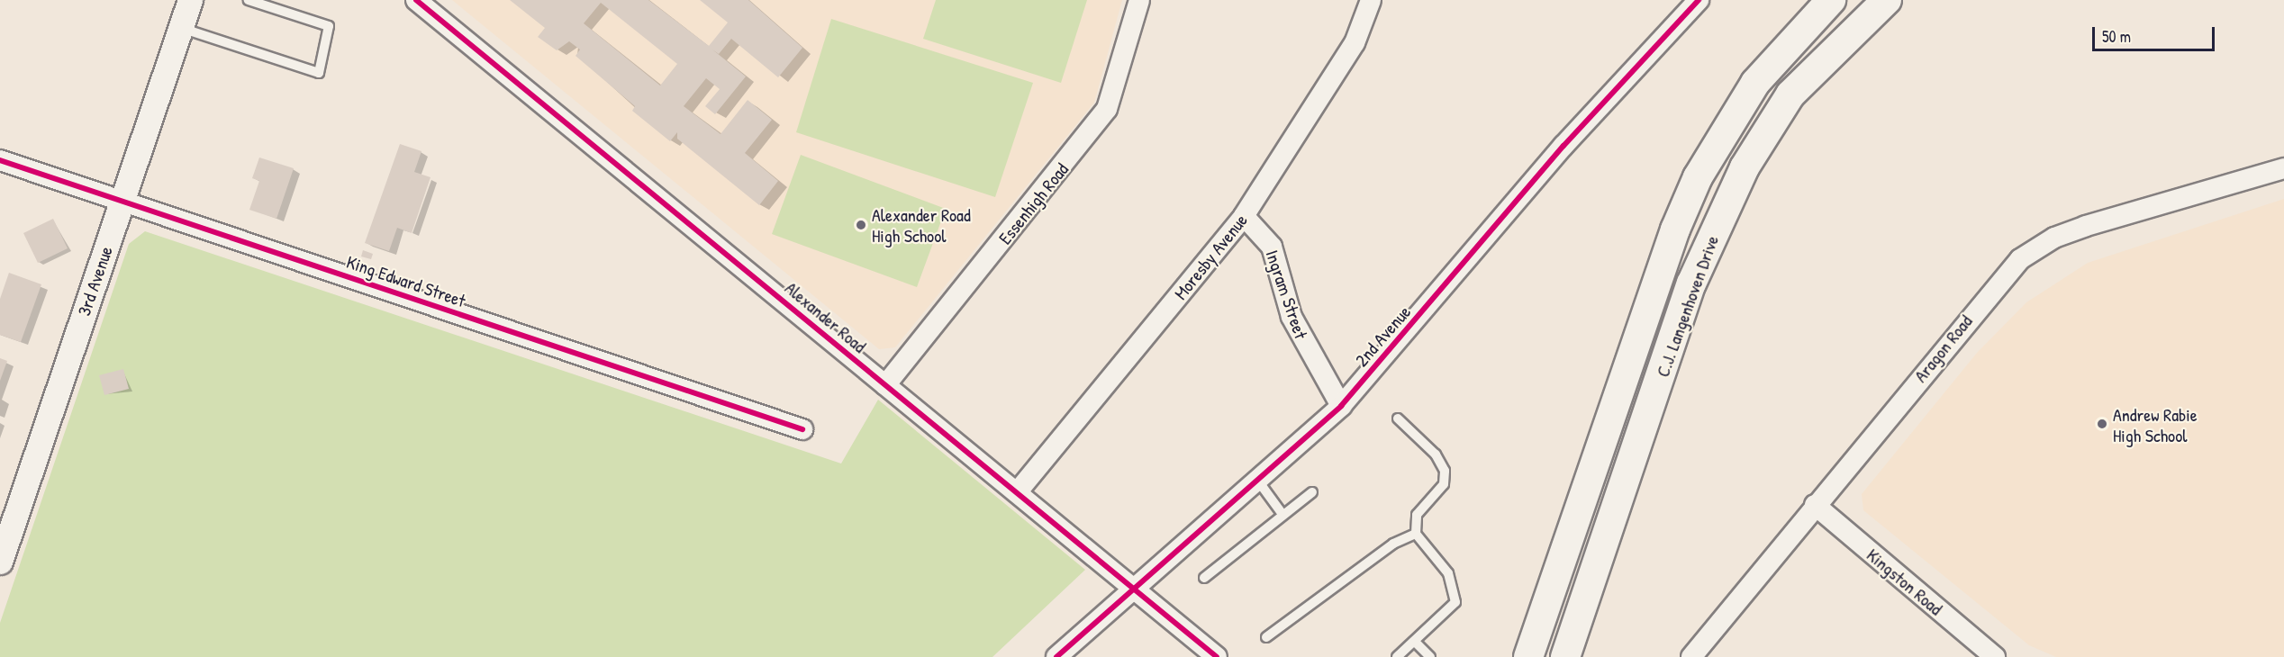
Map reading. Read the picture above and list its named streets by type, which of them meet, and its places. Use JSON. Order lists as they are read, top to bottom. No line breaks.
{"streets":{"main road":["C.J. Langenhoven Drive"],"street":["Essenhigh Road","Moresby Avenue","3rd Avenue","King Edward Street","Ingram Street","Alexander Road","2nd Avenue","Aragon Road","Kingston Road"]},"crossings":[["Essenhigh Road","Alexander Road"],["Moresby Avenue","Ingram Street"],["Moresby Avenue","Alexander Road"],["3rd Avenue","King Edward Street"],["Ingram Street","2nd Avenue"],["Alexander Road","2nd Avenue"],["Aragon Road","Kingston Road"]],"places":["Alexander Road High School","Andrew Rabie High School"],"scale_bar":"50 m"}
